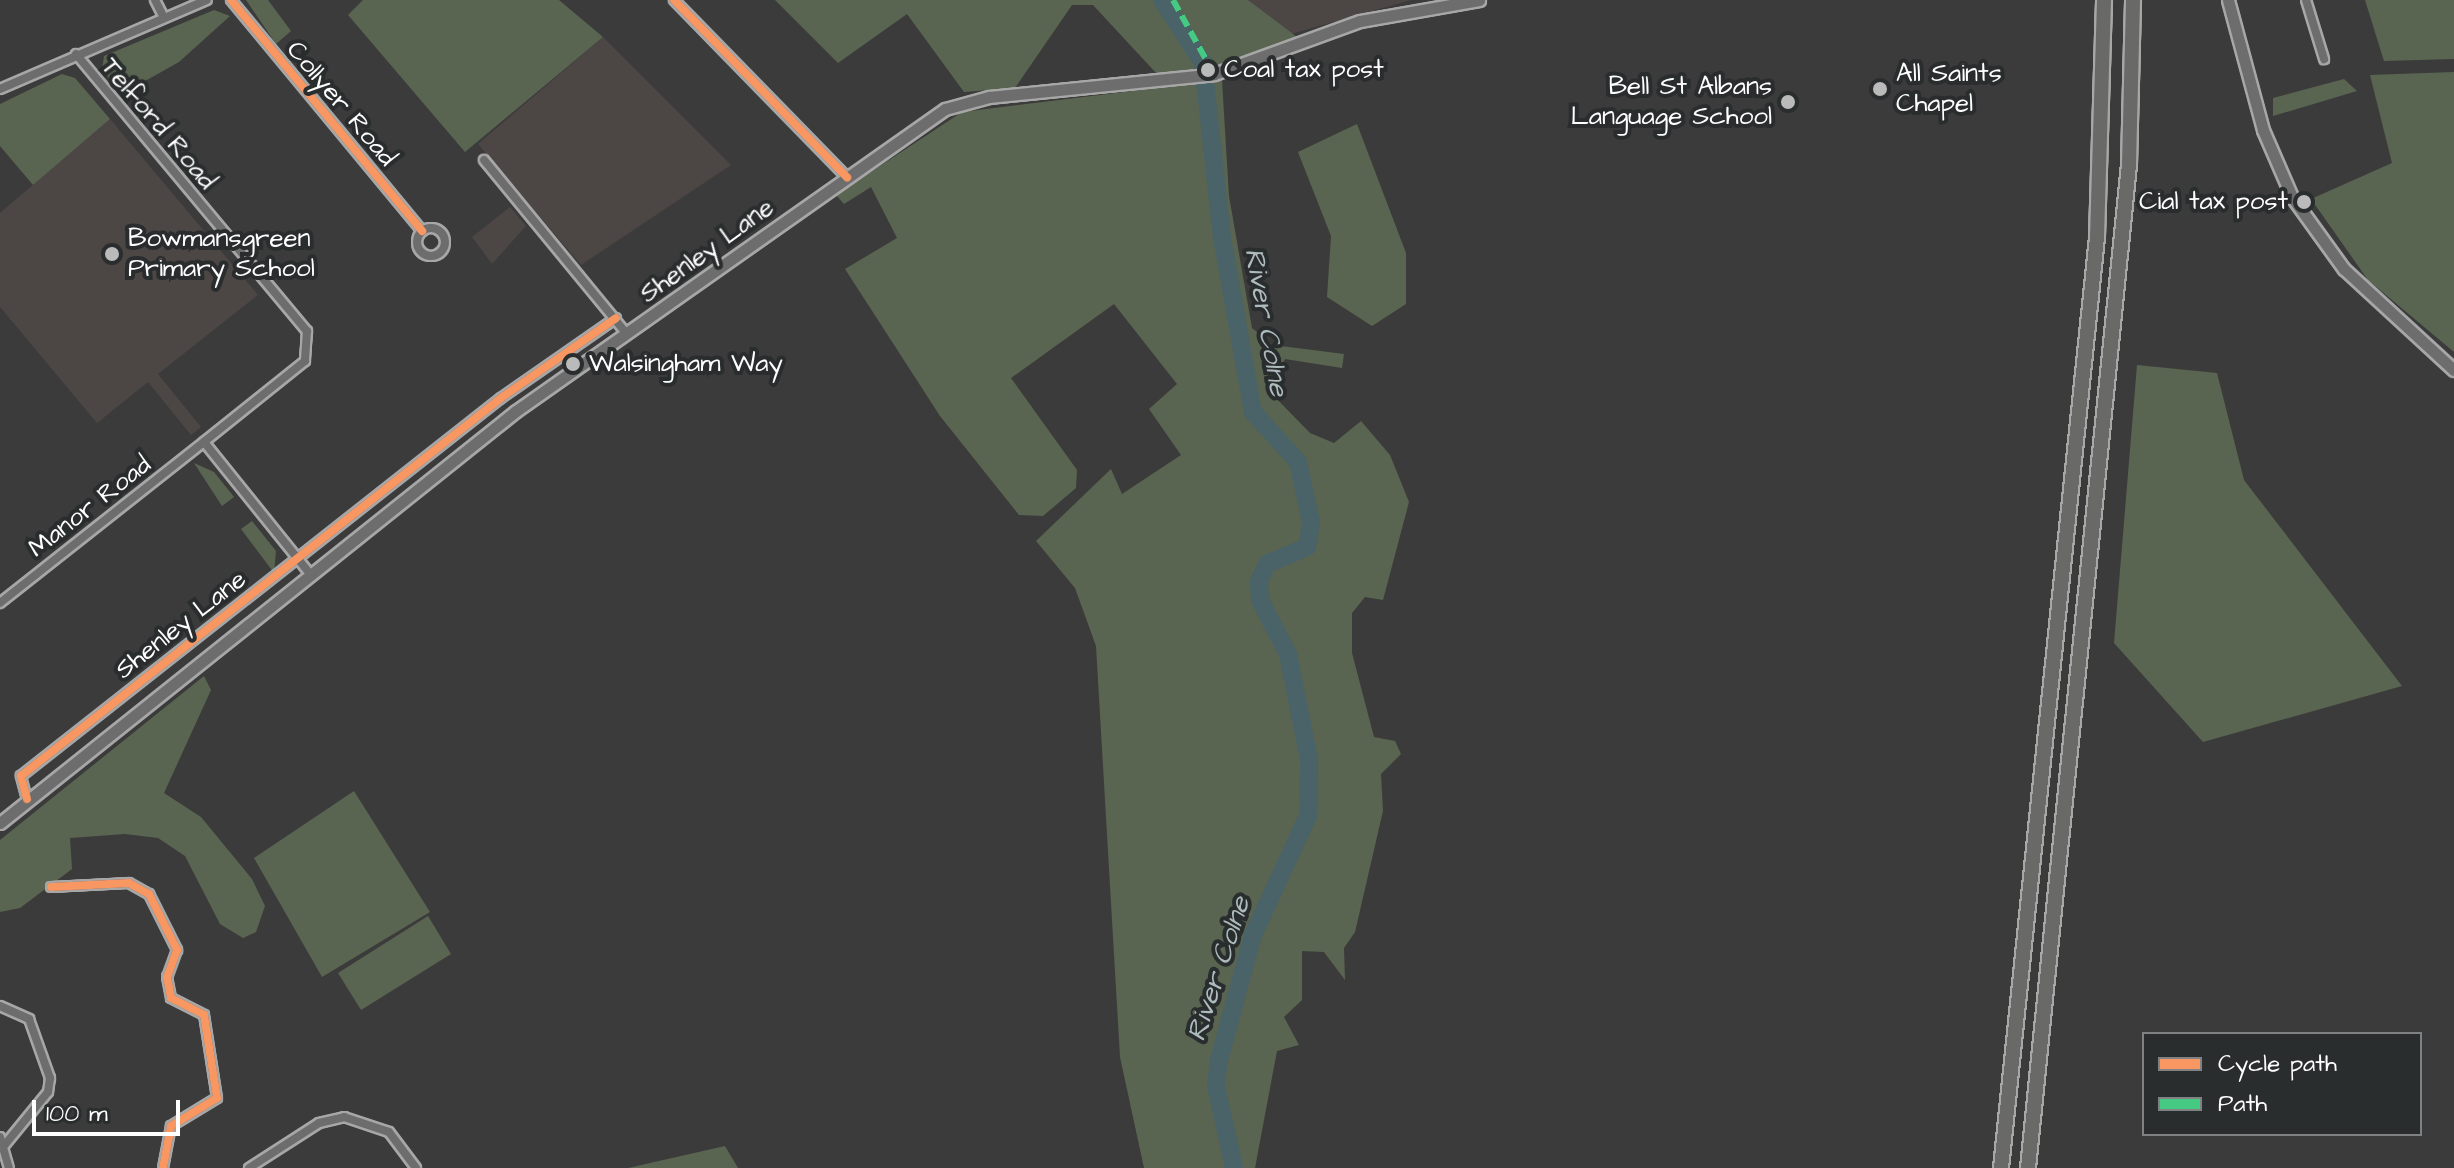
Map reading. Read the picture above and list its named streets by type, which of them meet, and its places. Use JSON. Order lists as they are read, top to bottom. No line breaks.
{"streets":{"main road":["Shenley Lane"],"street":["Collyer Road","Telford Road","Manor Road"]},"crossings":[["Telford Road","Manor Road"]],"water":["River Colne"],"places":["Coal tax post","All Saints Chapel","Bell St Albans Language School","Cial tax post","Bowmansgreen Primary School","Walsingham Way"],"legend":["Cycle path","Path"],"scale_bar":"100 m"}
